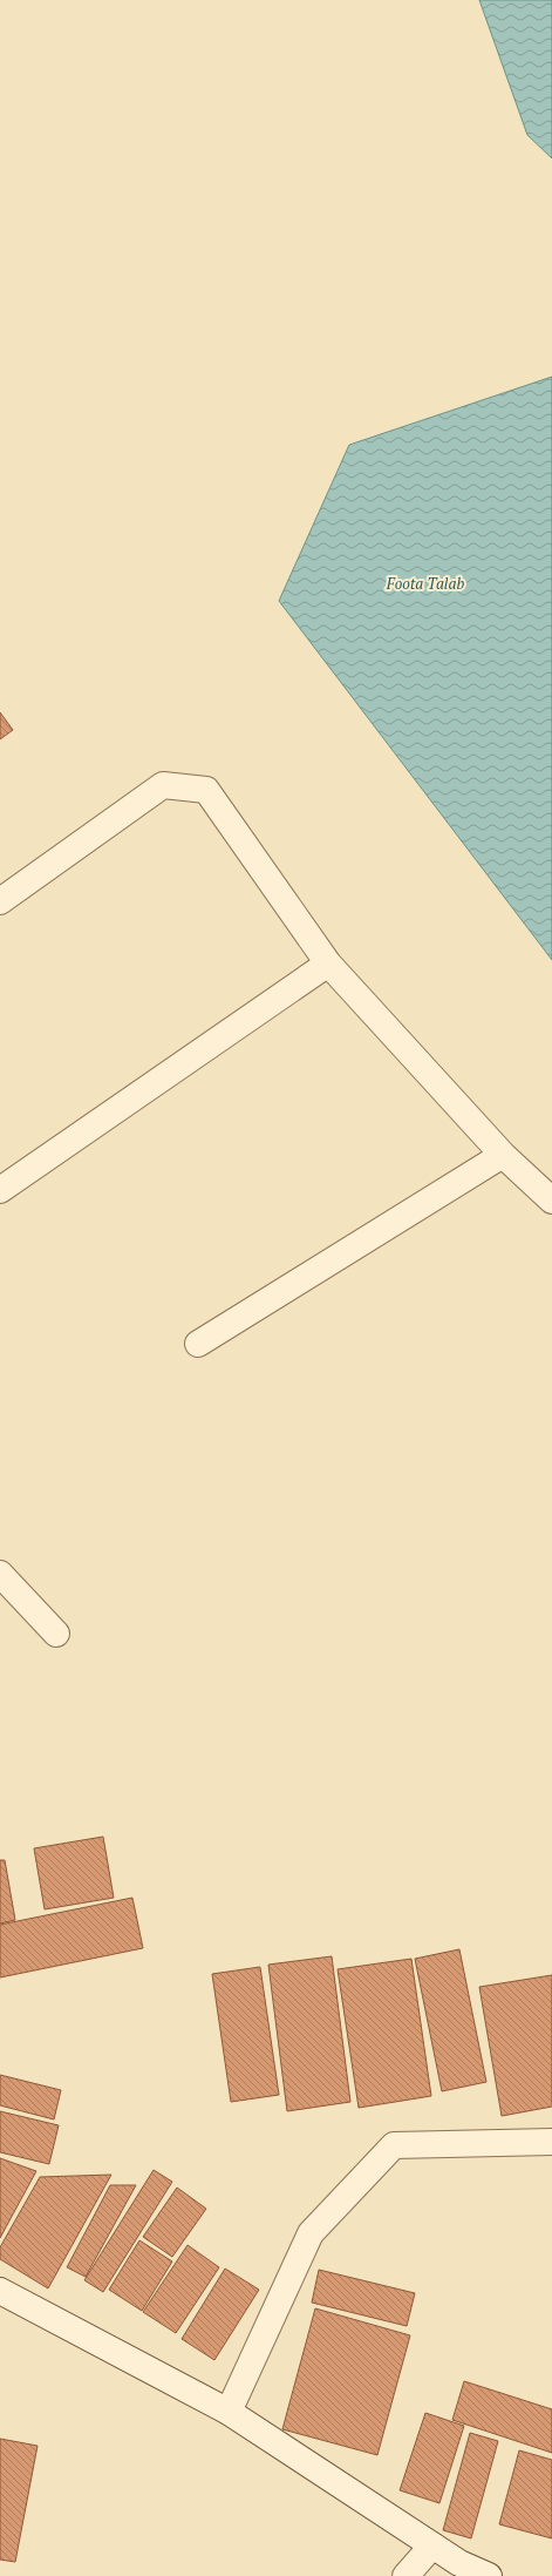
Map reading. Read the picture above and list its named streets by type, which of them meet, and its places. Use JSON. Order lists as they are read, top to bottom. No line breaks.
{"water":["Foota Talab"]}
